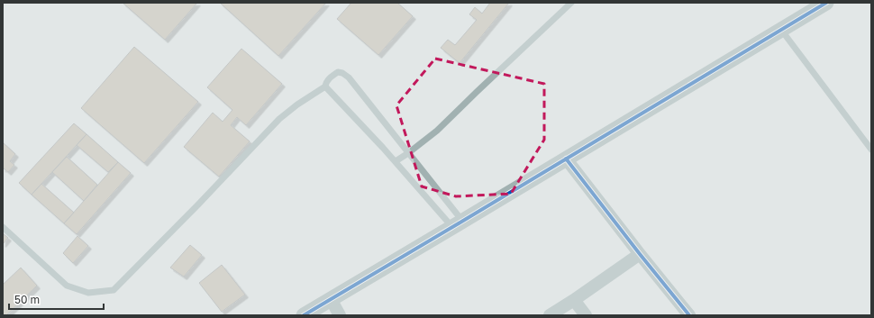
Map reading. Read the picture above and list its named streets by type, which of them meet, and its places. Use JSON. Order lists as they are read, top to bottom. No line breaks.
{"scale_bar":"50 m"}
